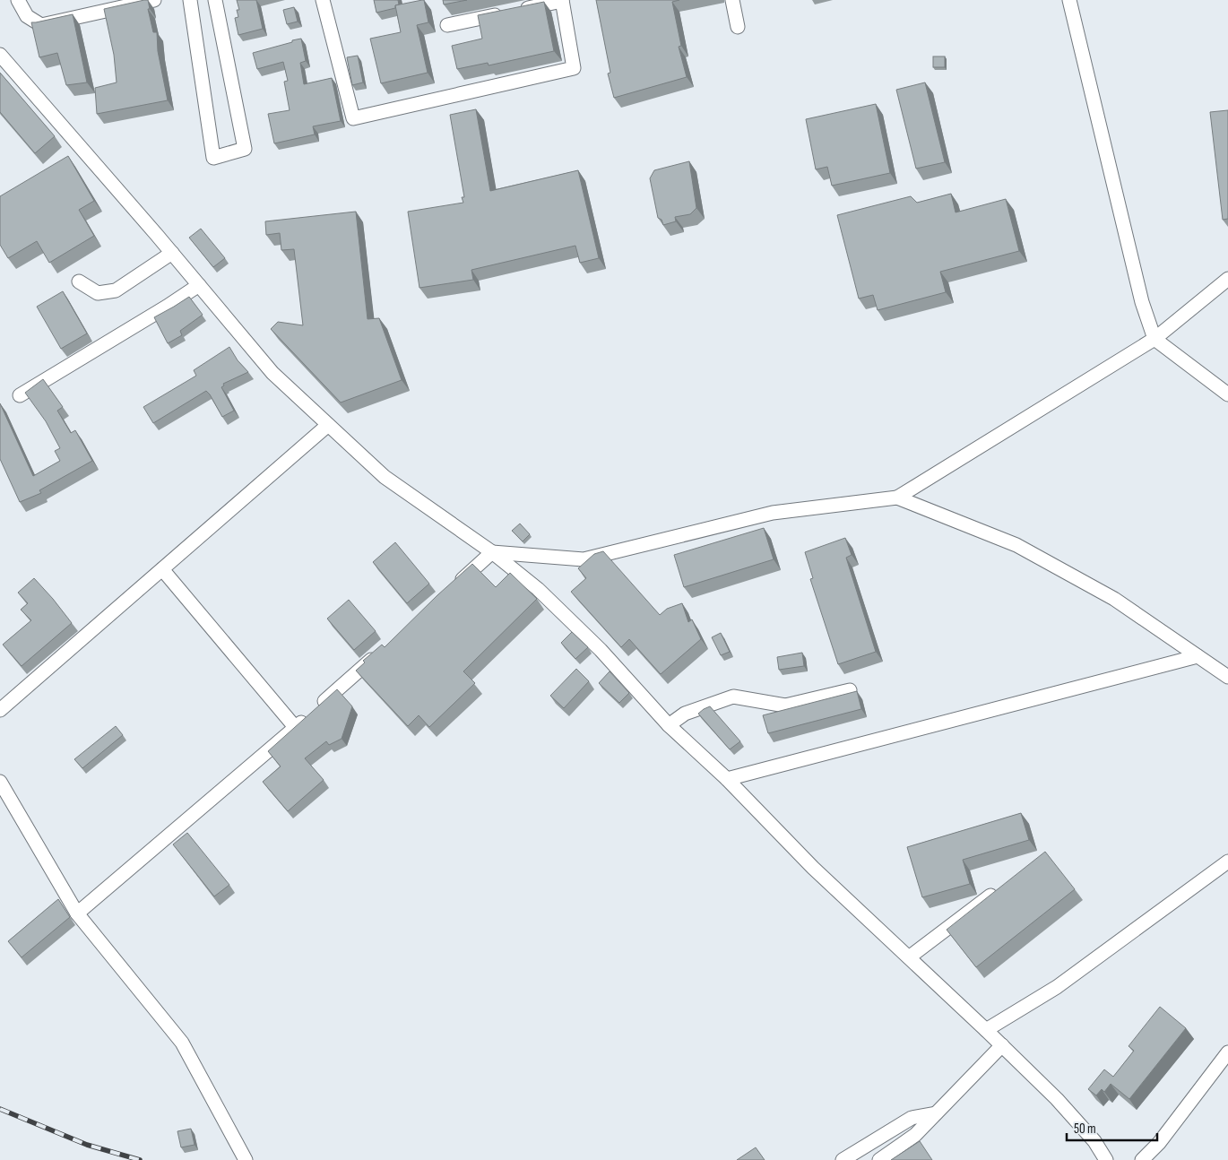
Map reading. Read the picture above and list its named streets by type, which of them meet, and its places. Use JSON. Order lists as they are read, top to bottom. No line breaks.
{"scale_bar":"50 m"}
